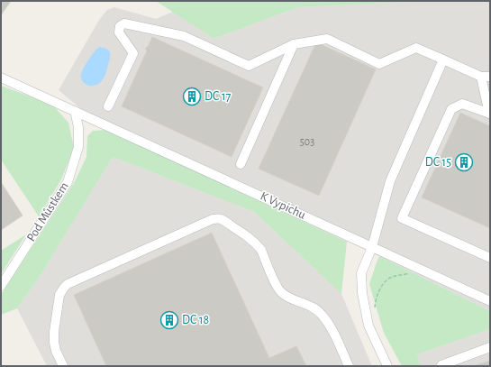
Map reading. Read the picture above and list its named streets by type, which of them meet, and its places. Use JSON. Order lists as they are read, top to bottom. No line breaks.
{"streets":{"street":["K Vypichu","Pod Můstkem"]},"crossings":[["K Vypichu","Pod Můstkem"]],"places":{"building":["DC 17","DC 15","DC 18"]},"house_numbers":["503"]}
